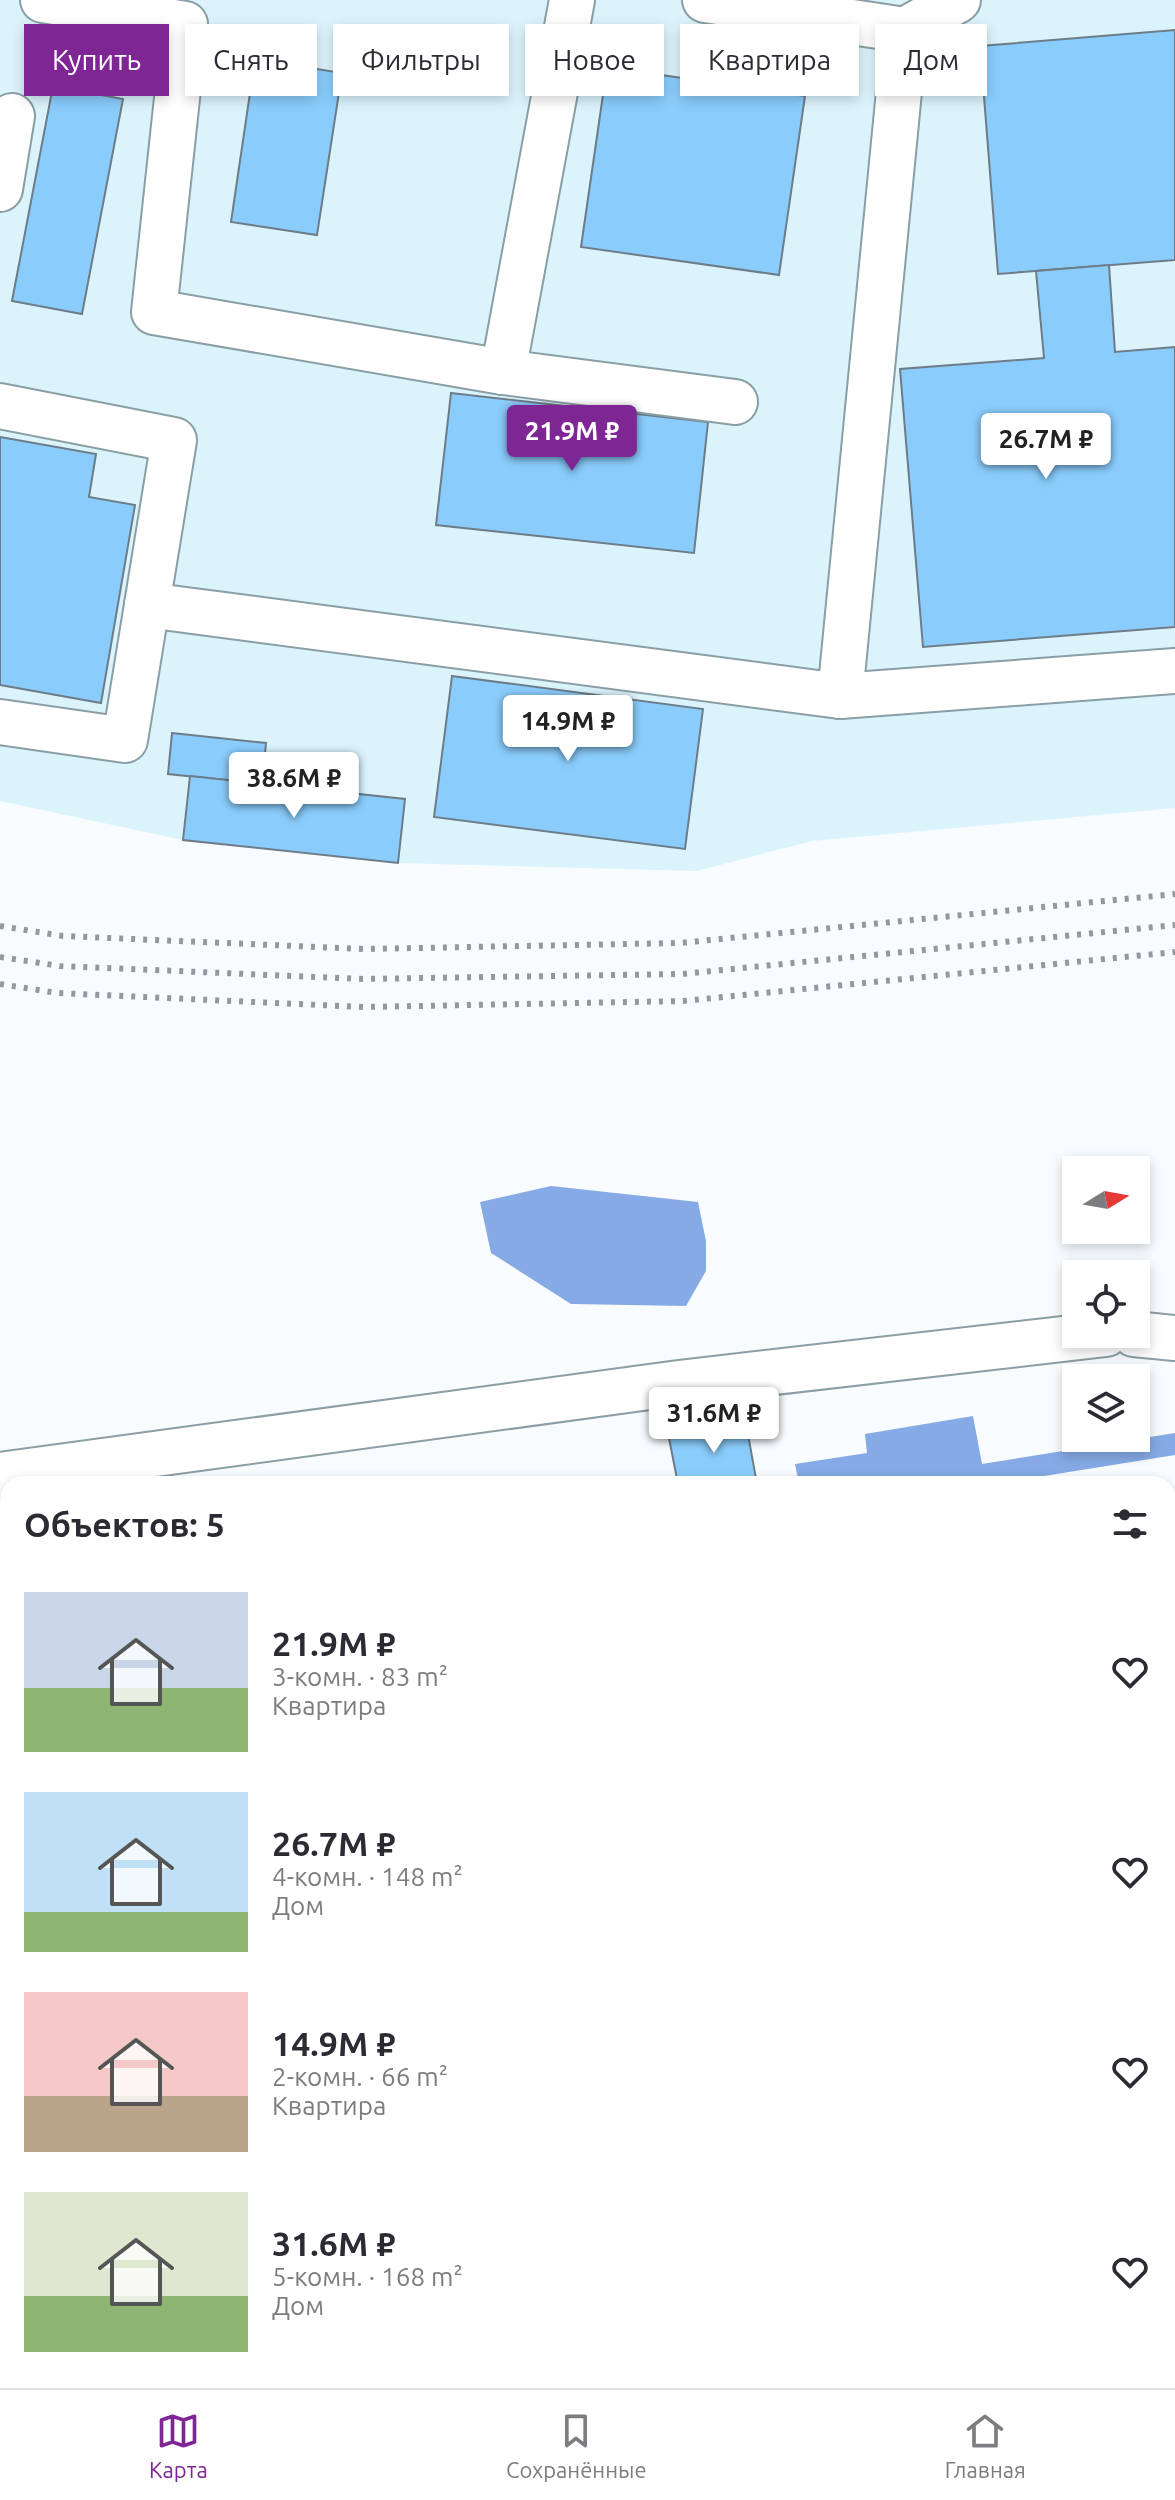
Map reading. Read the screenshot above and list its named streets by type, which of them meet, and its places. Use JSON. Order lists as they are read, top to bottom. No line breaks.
{"north":"right","page":{"chip":["Купить","Снять","Фильтры","Новое","Квартира","Дом"],"price":["21.9M ₽","26.7M ₽","14.9M ₽","38.6M ₽","31.6M ₽"],"heading":"Объектов: 5","list":[{"name":"21.9M ₽","note":"3-комн. · 83 m² · Квартира"},{"name":"26.7M ₽","note":"4-комн. · 148 m² · Дом"},{"name":"14.9M ₽","note":"2-комн. · 66 m² · Квартира"},{"name":"31.6M ₽","note":"5-комн. · 168 m² · Дом"}],"tabs":["Карта","Сохранённые","Главная"]}}
